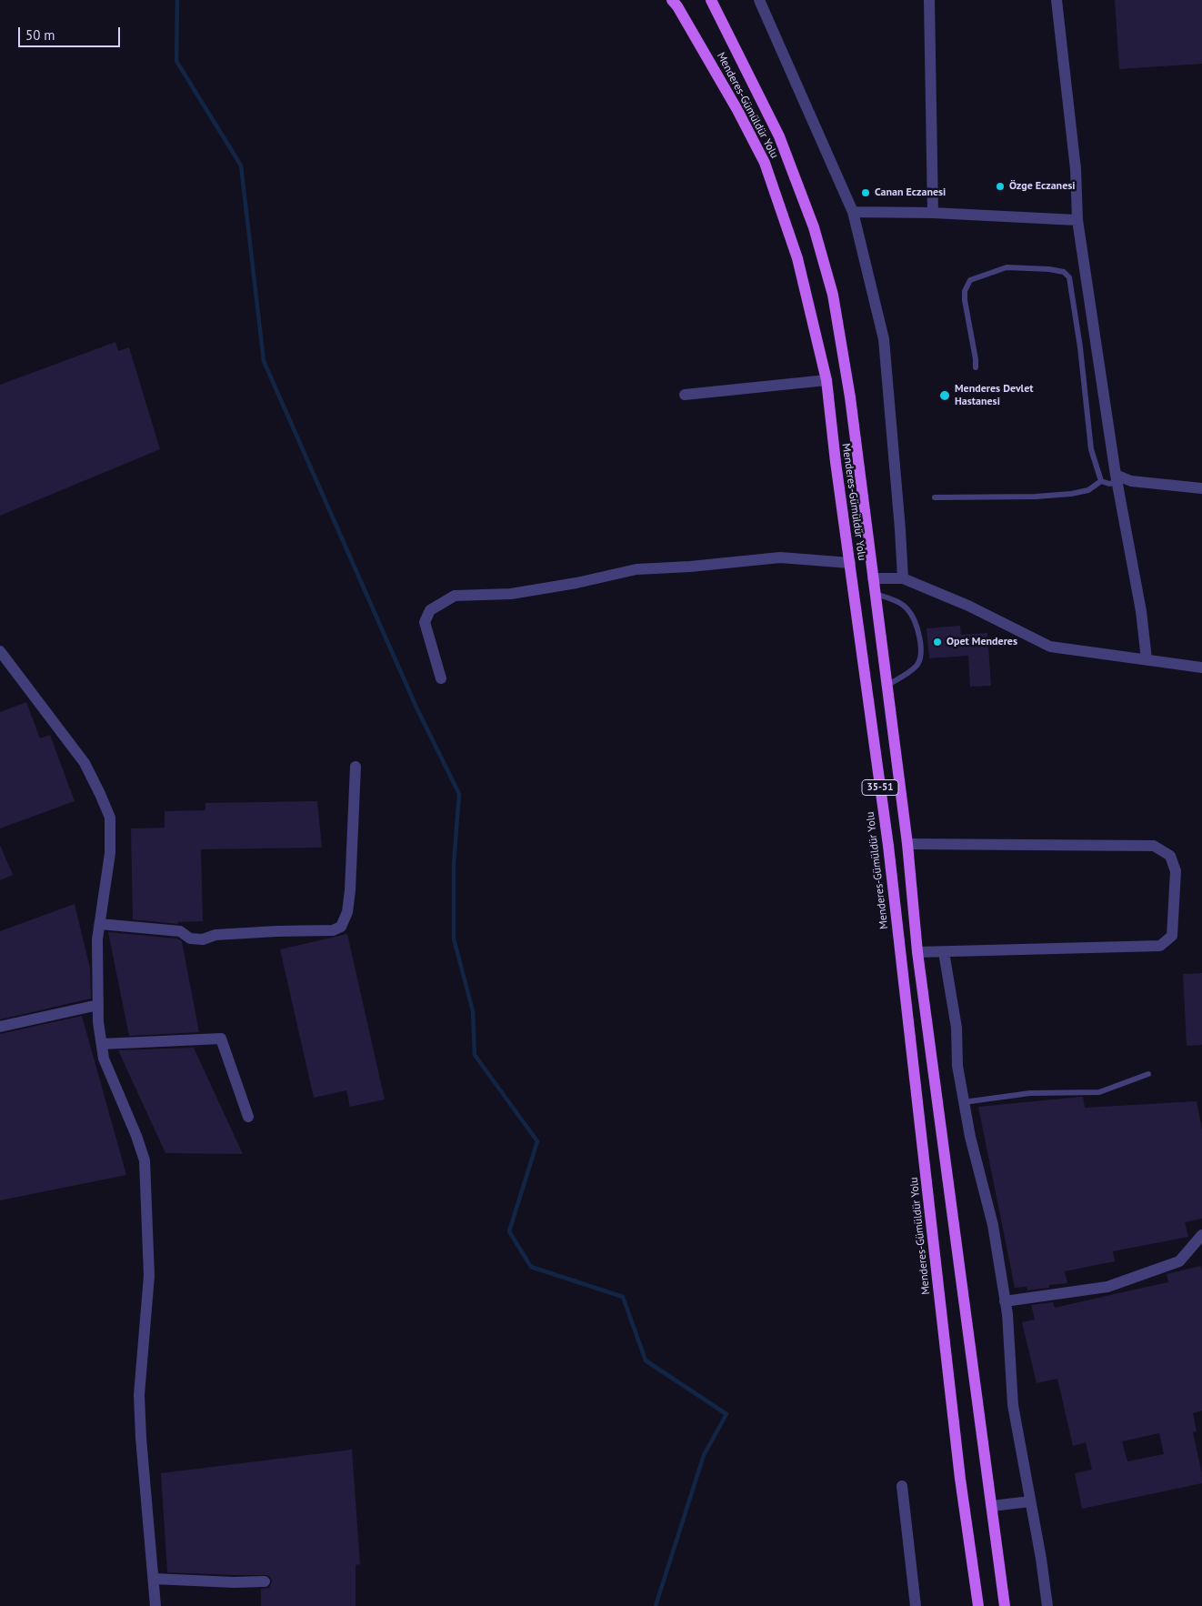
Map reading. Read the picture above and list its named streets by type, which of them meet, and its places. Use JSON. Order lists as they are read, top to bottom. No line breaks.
{"streets":{"main road":["Menderes-Gümüldür Yolu","35-51"]},"places":["Özge Eczanesi","Canan Eczanesi","Menderes Devlet Hastanesi","Opet Menderes"],"scale_bar":"50 m"}
